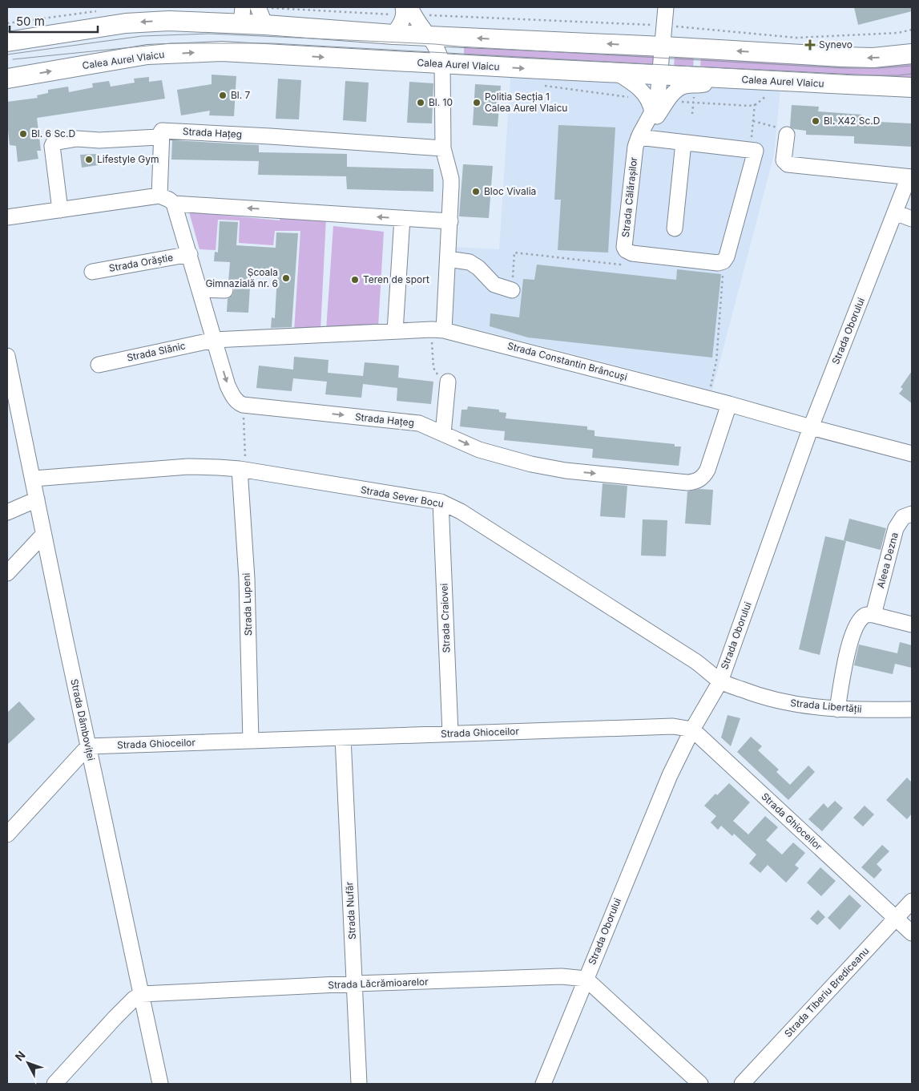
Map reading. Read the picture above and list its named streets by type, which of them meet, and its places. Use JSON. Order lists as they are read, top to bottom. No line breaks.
{"streets":{"main road":["Calea Aurel Vlaicu"],"street":["Strada Hațeg","Strada Călărașilor","Strada Orăștie","Strada Oborului","Strada Slănic","Strada Constantin Brâncuși","Strada Sever Bocu","Aleea Dezna","Strada Lupeni","Strada Craiovei","Strada Libertății","Strada Dâmboviței","Strada Ghioceilor","Strada Nufăr","Strada Lăcrămioarelor","Strada Tiberiu Brediceanu"]},"crossings":[["Calea Aurel Vlaicu","Strada Călărașilor"],["Strada Hațeg","Strada Constantin Brâncuși"],["Strada Oborului","Strada Constantin Brâncuși"],["Strada Oborului","Strada Sever Bocu"],["Strada Oborului","Strada Libertății"],["Strada Oborului","Strada Ghioceilor"],["Strada Oborului","Strada Lăcrămioarelor"],["Strada Slănic","Strada Constantin Brâncuși"],["Strada Sever Bocu","Strada Lupeni"],["Strada Sever Bocu","Strada Craiovei"],["Strada Sever Bocu","Strada Libertății"],["Strada Sever Bocu","Strada Dâmboviței"],["Strada Lupeni","Strada Ghioceilor"],["Strada Craiovei","Strada Ghioceilor"],["Strada Dâmboviței","Strada Ghioceilor"],["Strada Dâmboviței","Strada Lăcrămioarelor"],["Strada Ghioceilor","Strada Nufăr"],["Strada Ghioceilor","Strada Tiberiu Brediceanu"],["Strada Nufăr","Strada Lăcrămioarelor"]],"one_way":["Strada Hațeg"],"places":{"health":["Synevo"],"other":["Bl. 7","Bl. 10","Politia Secția 1 Calea Aurel Vlaicu","Bl. X42 Sc.D","Bl. 6 Sc.D","Lifestyle Gym","Bloc Vivalia","Școala Gimnazială nr. 6","Teren de sport"]},"scale_bar":"50 m","north":"top left"}
